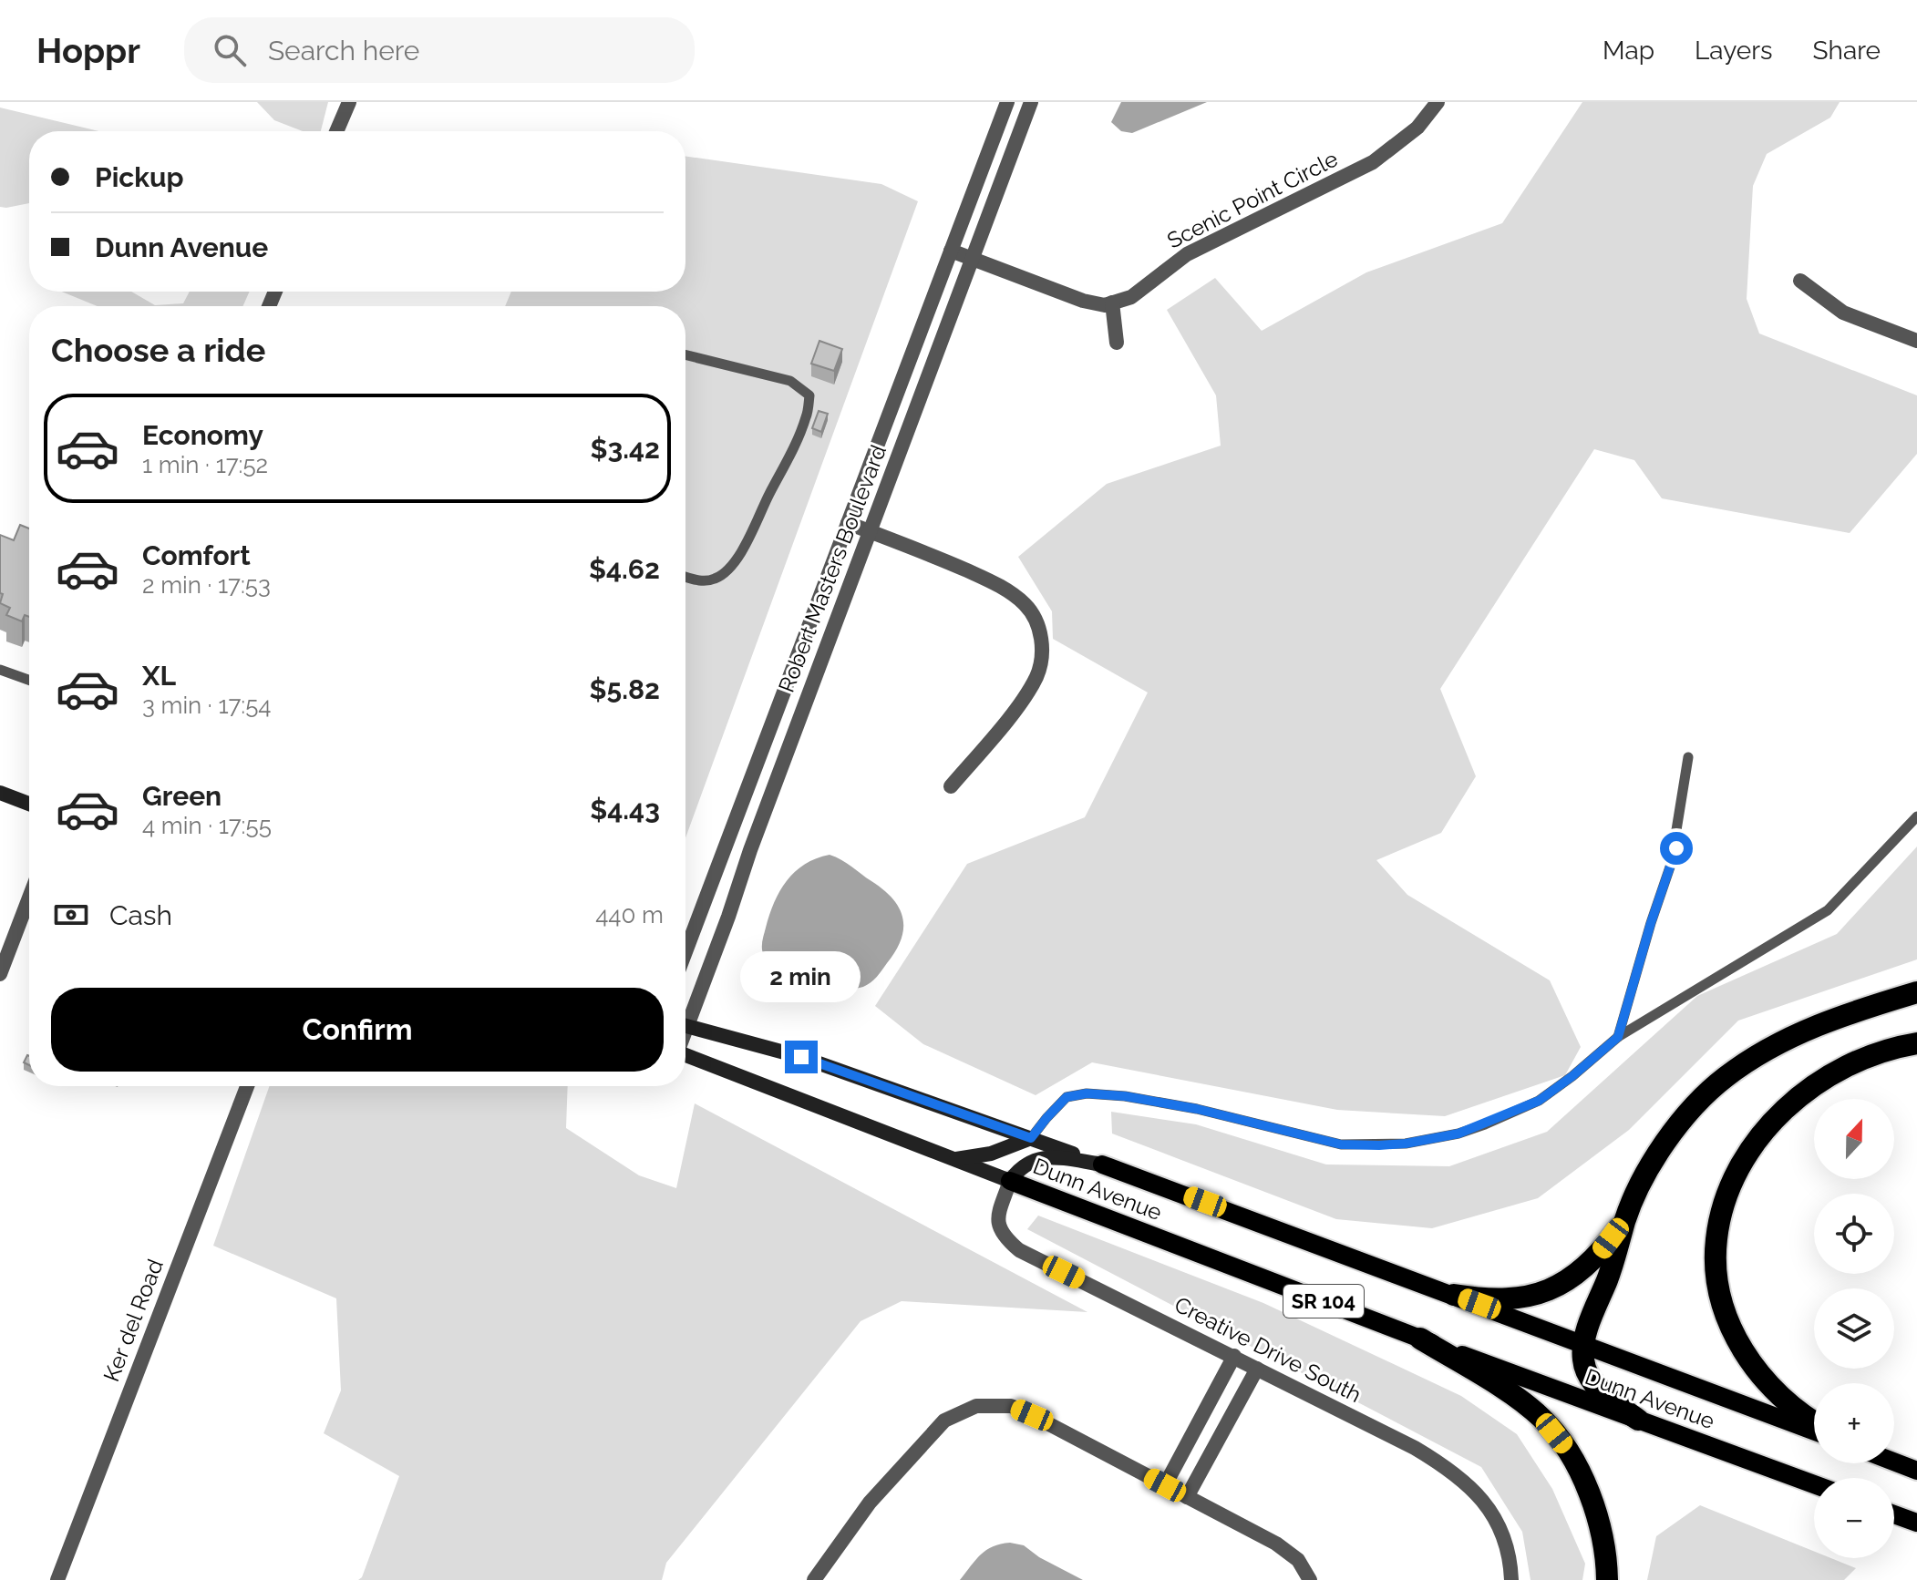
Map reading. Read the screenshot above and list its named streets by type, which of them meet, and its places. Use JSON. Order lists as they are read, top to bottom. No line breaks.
{"streets":{"main road":["Dunn Avenue","SR 104"],"street":["Scenic Point Circle","Robert Masters Boulevard","Ker del Road","Creative Drive South"]},"crossings":[["Dunn Avenue","Creative Drive South"]],"north":"top","page":{"header":"Hoppr","search":"Search here","nav":["Map","Layers","Share"],"banner":["Pickup","Dunn Avenue"],"heading":"Choose a ride","list":[{"name":"Economy","note":"1 min · 17:52","value":"$3.42"},{"name":"Comfort","note":"2 min · 17:53","value":"$4.62"},{"name":"XL","note":"3 min · 17:54","value":"$5.82"},{"name":"Green","note":"4 min · 17:55","value":"$4.43"}],"pay":["Cash","440 m"],"bubble":"2 min","buttons":"Confirm","map_buttons":["+","−"]}}
